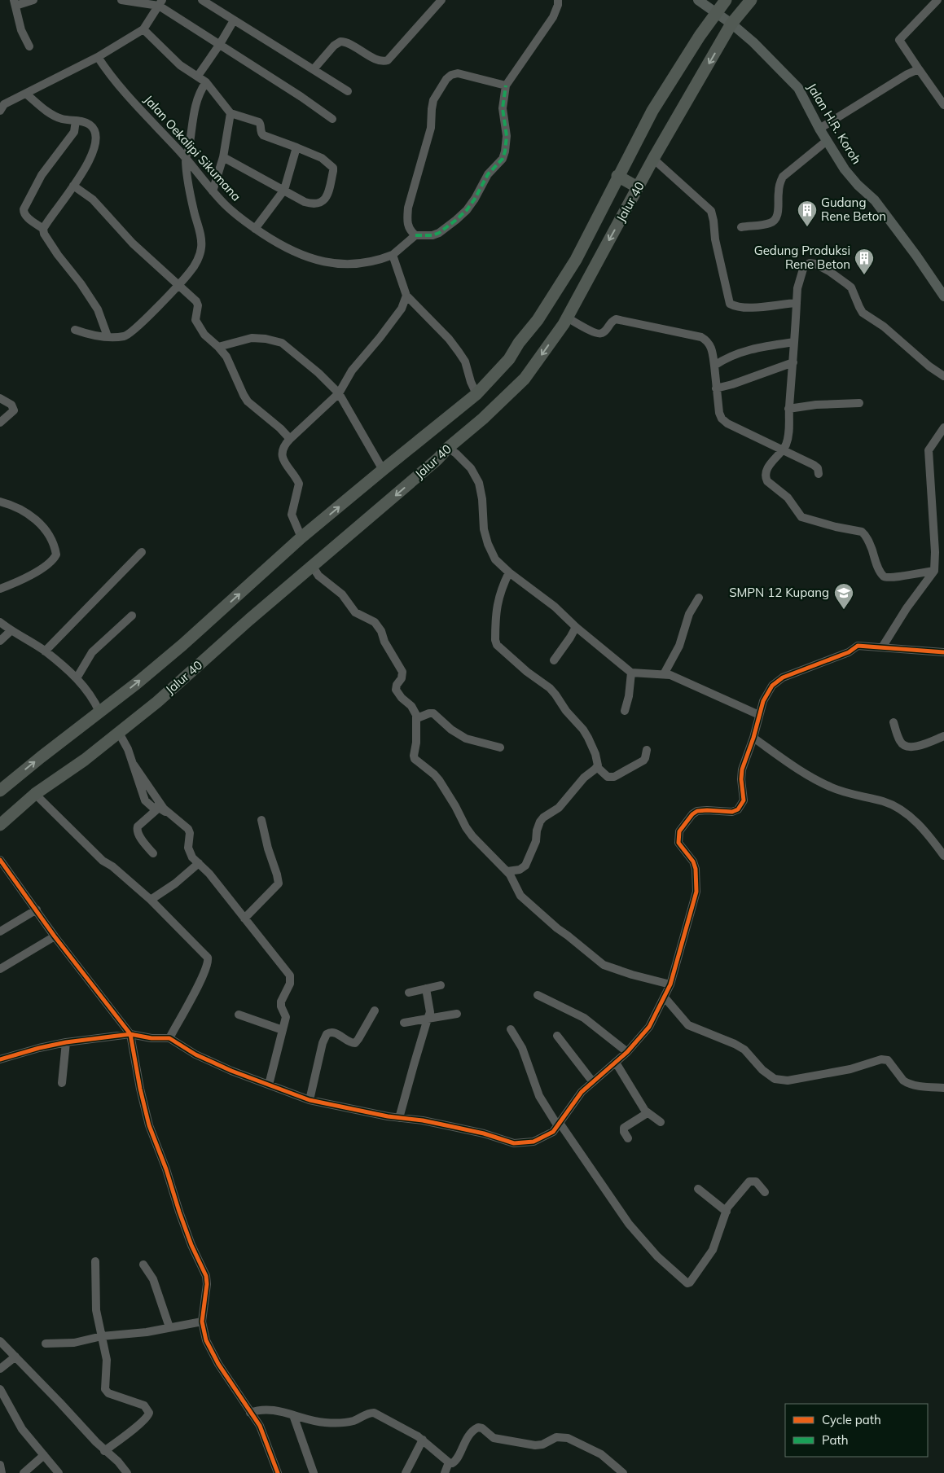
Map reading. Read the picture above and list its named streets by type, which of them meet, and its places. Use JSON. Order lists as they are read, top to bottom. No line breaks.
{"streets":{"highway":["Jalur 40"],"main road":["Jalan H.R. Koroh"],"street":["Jalan Oekalipi Sikumana"]},"crossings":[["Jalan H.R. Koroh","Jalur 40"]],"places":{"building":["Gudang Rene Beton","Gedung Produksi Rene Beton"],"school or university":["SMPN 12 Kupang"]},"legend":["Cycle path","Path"]}
